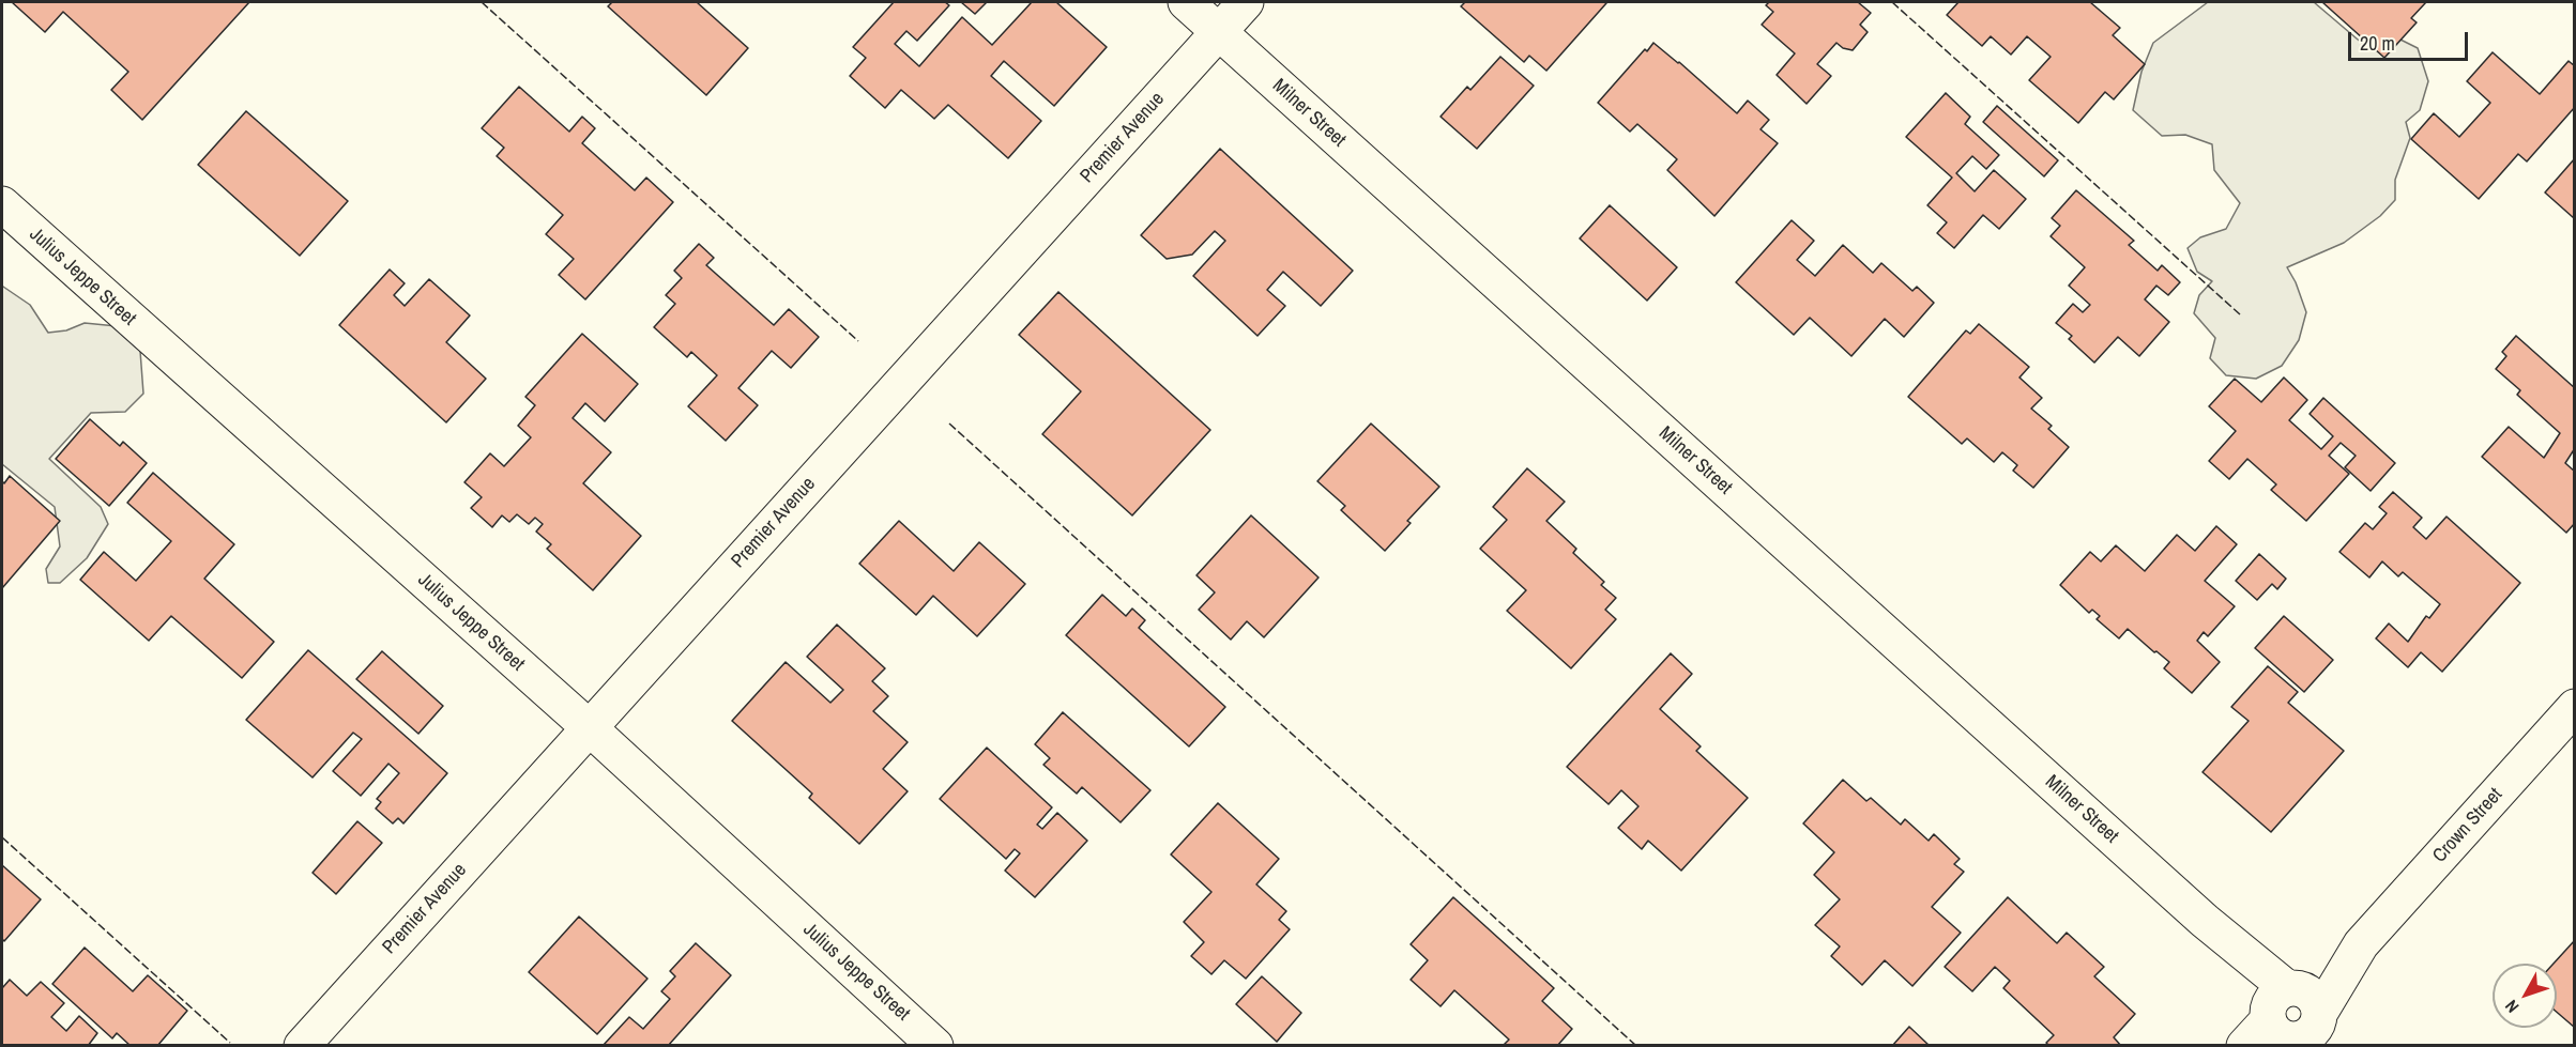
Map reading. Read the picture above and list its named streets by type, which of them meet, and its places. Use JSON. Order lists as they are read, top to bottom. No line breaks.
{"streets":{"street":["Milner Street","Premier Avenue","Julius Jeppe Street","Crown Street"]},"crossings":[["Milner Street","Premier Avenue"],["Milner Street","Crown Street"],["Premier Avenue","Julius Jeppe Street"]],"scale_bar":"20 m","north":"bottom left"}
